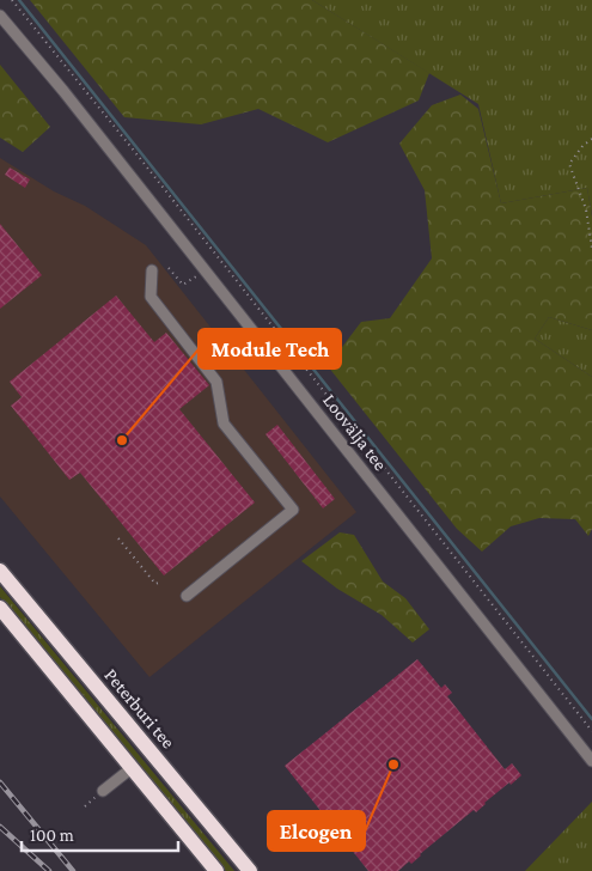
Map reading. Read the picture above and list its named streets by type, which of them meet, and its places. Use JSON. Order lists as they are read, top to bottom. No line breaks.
{"streets":{"highway":["Peterburi tee"],"street":["Loovälja tee"]},"places":["Module Tech","Elcogen"],"scale_bar":"100 m"}
